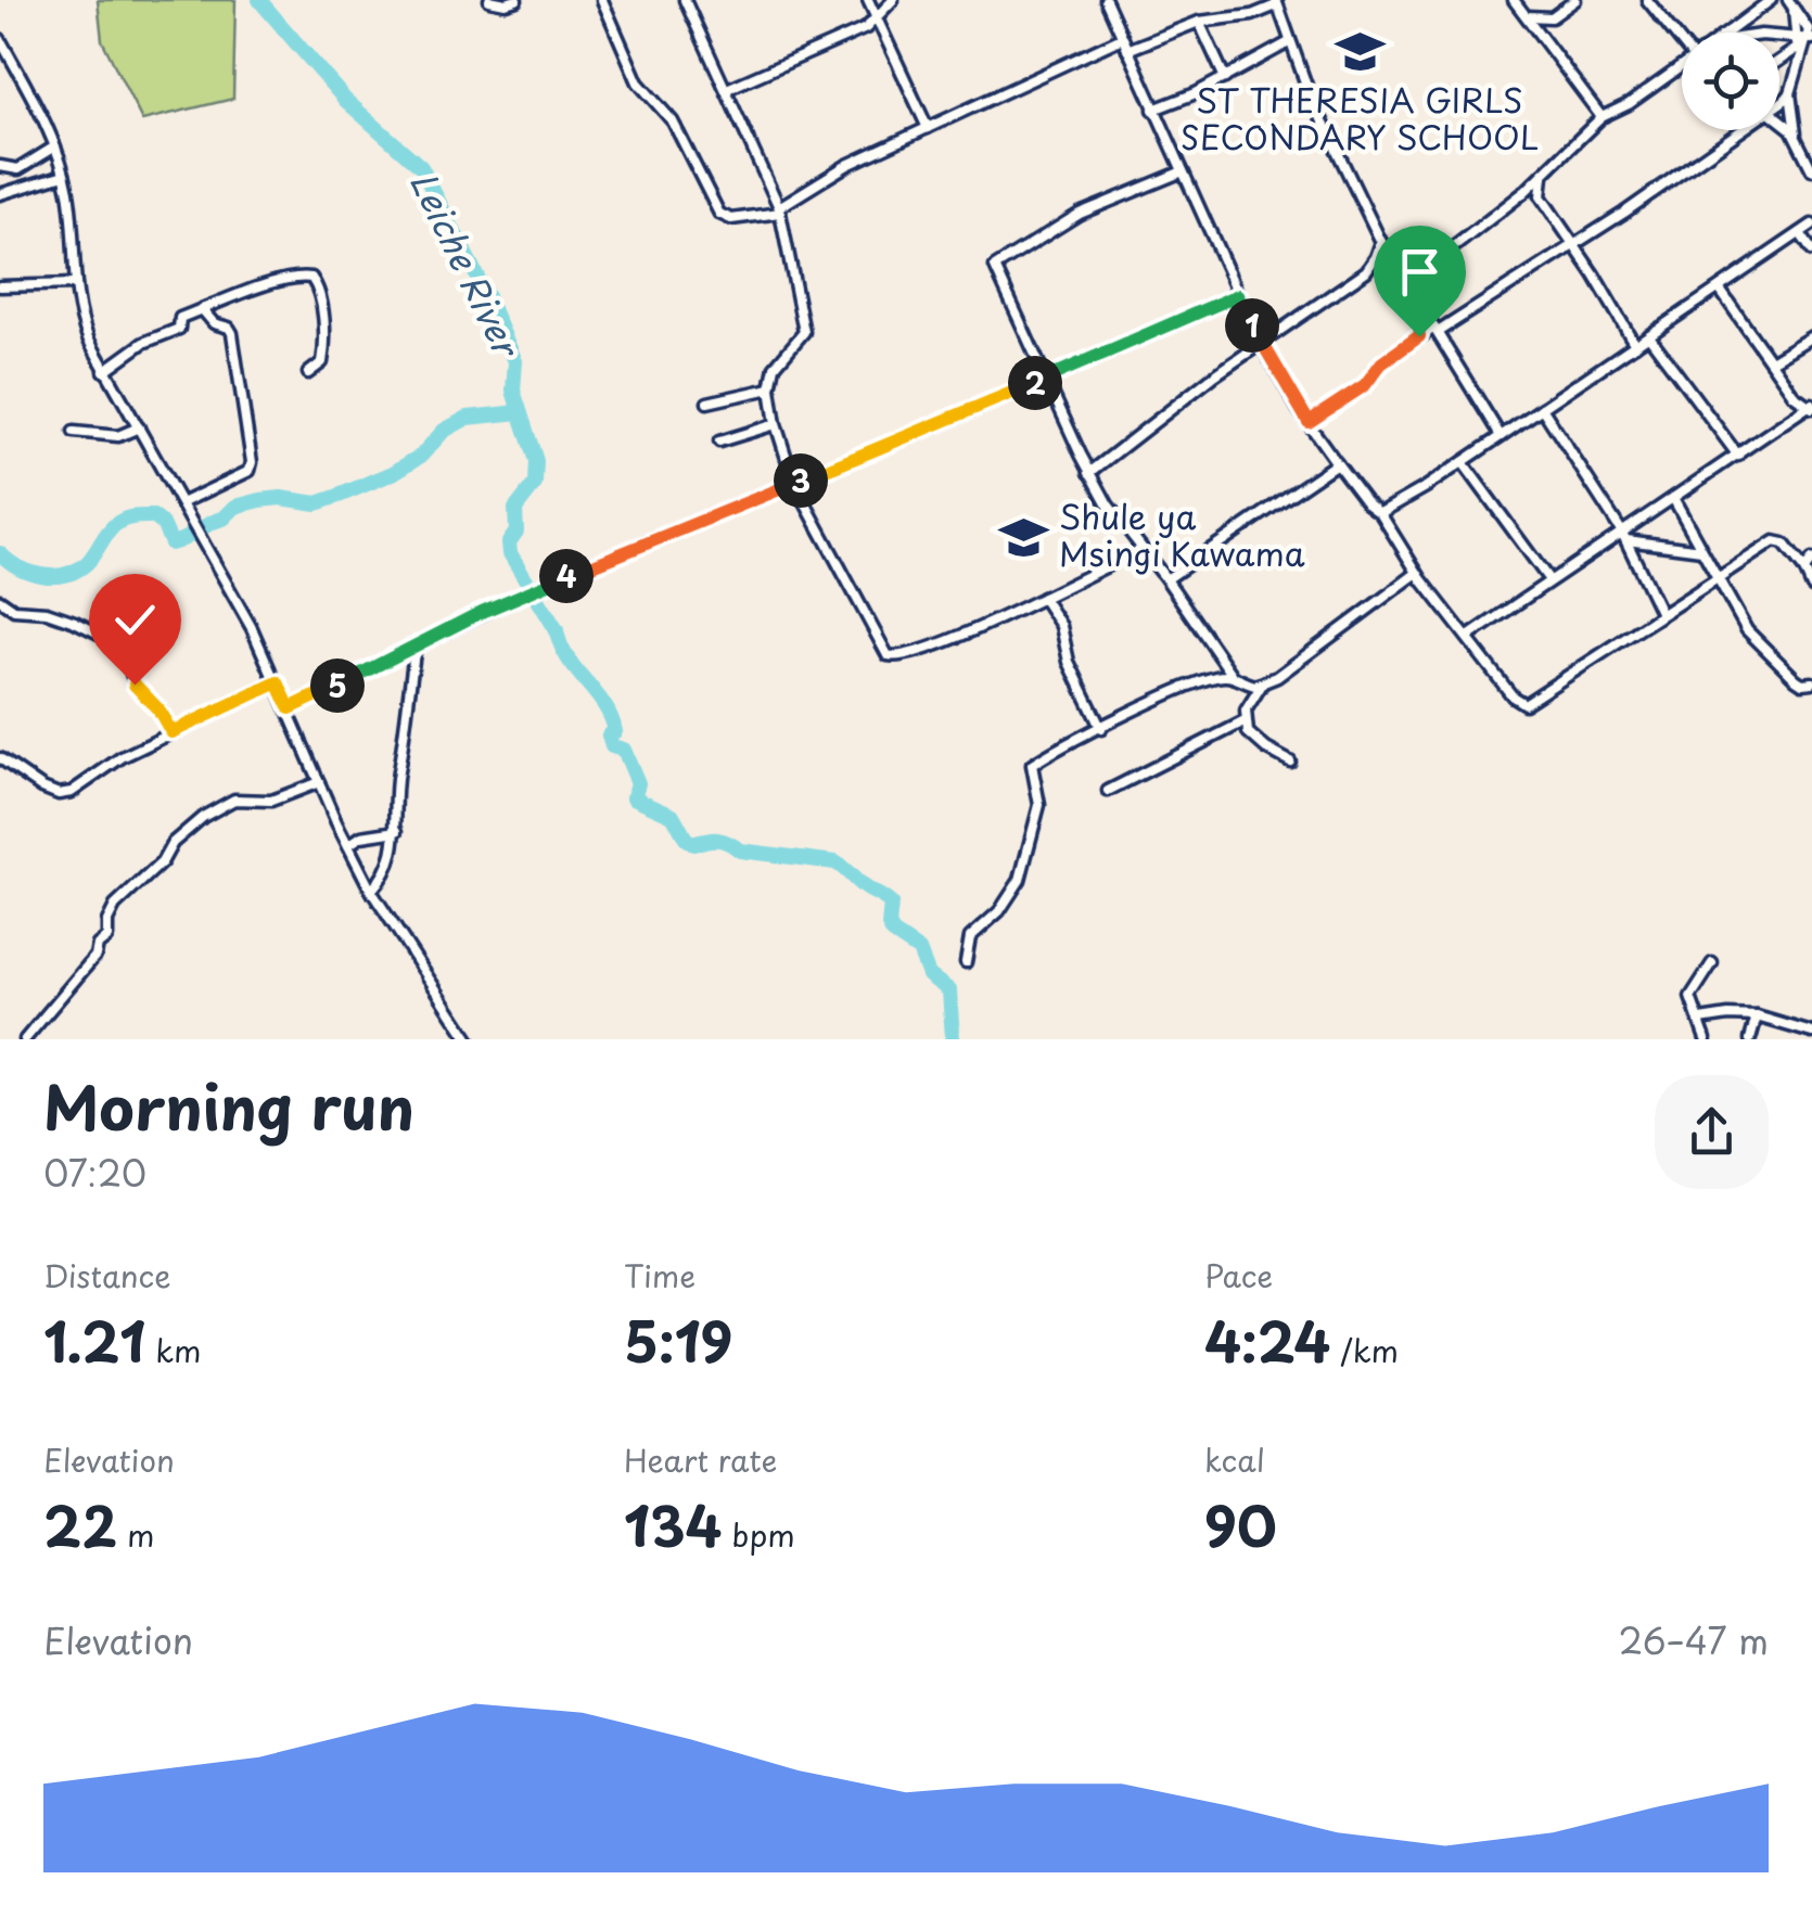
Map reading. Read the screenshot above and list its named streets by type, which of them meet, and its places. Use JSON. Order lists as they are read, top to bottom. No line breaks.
{"water":["Leiche River"],"places":{"school or university":["ST THERESIA GIRLS SECONDARY SCHOOL","Shule ya Msingi Kawama"]},"page":{"pins":["1","2","3","4","5"],"heading":["Morning run","07:20"],"stats":[["Distance","1.21 km"],["Time","5:19"],["Pace","4:24 /km"],["Elevation","22 m"],["Heart rate","134 bpm"],["kcal","90"]],"chart":["Elevation","26–47 m"]}}
